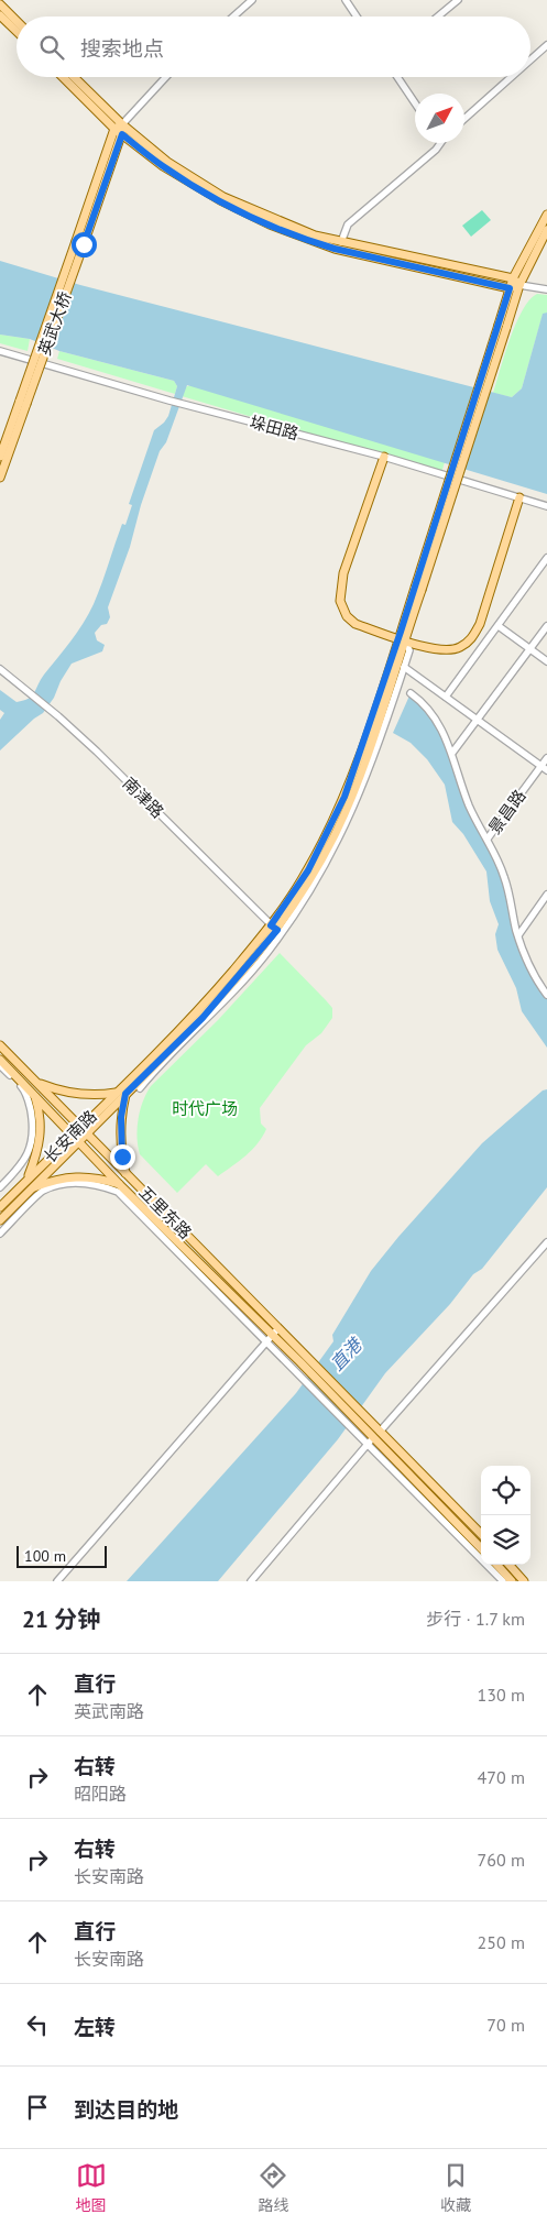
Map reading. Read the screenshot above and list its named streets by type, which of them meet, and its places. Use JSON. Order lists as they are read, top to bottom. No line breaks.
{"streets":{"main road":["英武大桥","长安南路","五里东路"],"street":["垛田路","南津路","景昌路"]},"crossings":[["南津路","长安南路"],["长安南路","五里东路"]],"water":["直港"],"parks":["时代广场"],"scale_bar":"100 m","north":"top right","page":{"search":"搜索地点","scale":"100 m","heading":["21 分钟","步行 · 1.7 km"],"list":[["直行","英武南路","130 m"],["右转","昭阳路","470 m"],["右转","长安南路","760 m"],["直行","长安南路","250 m"],["左转","70 m"],"到达目的地"],"nav":["地图","路线","收藏"]}}
